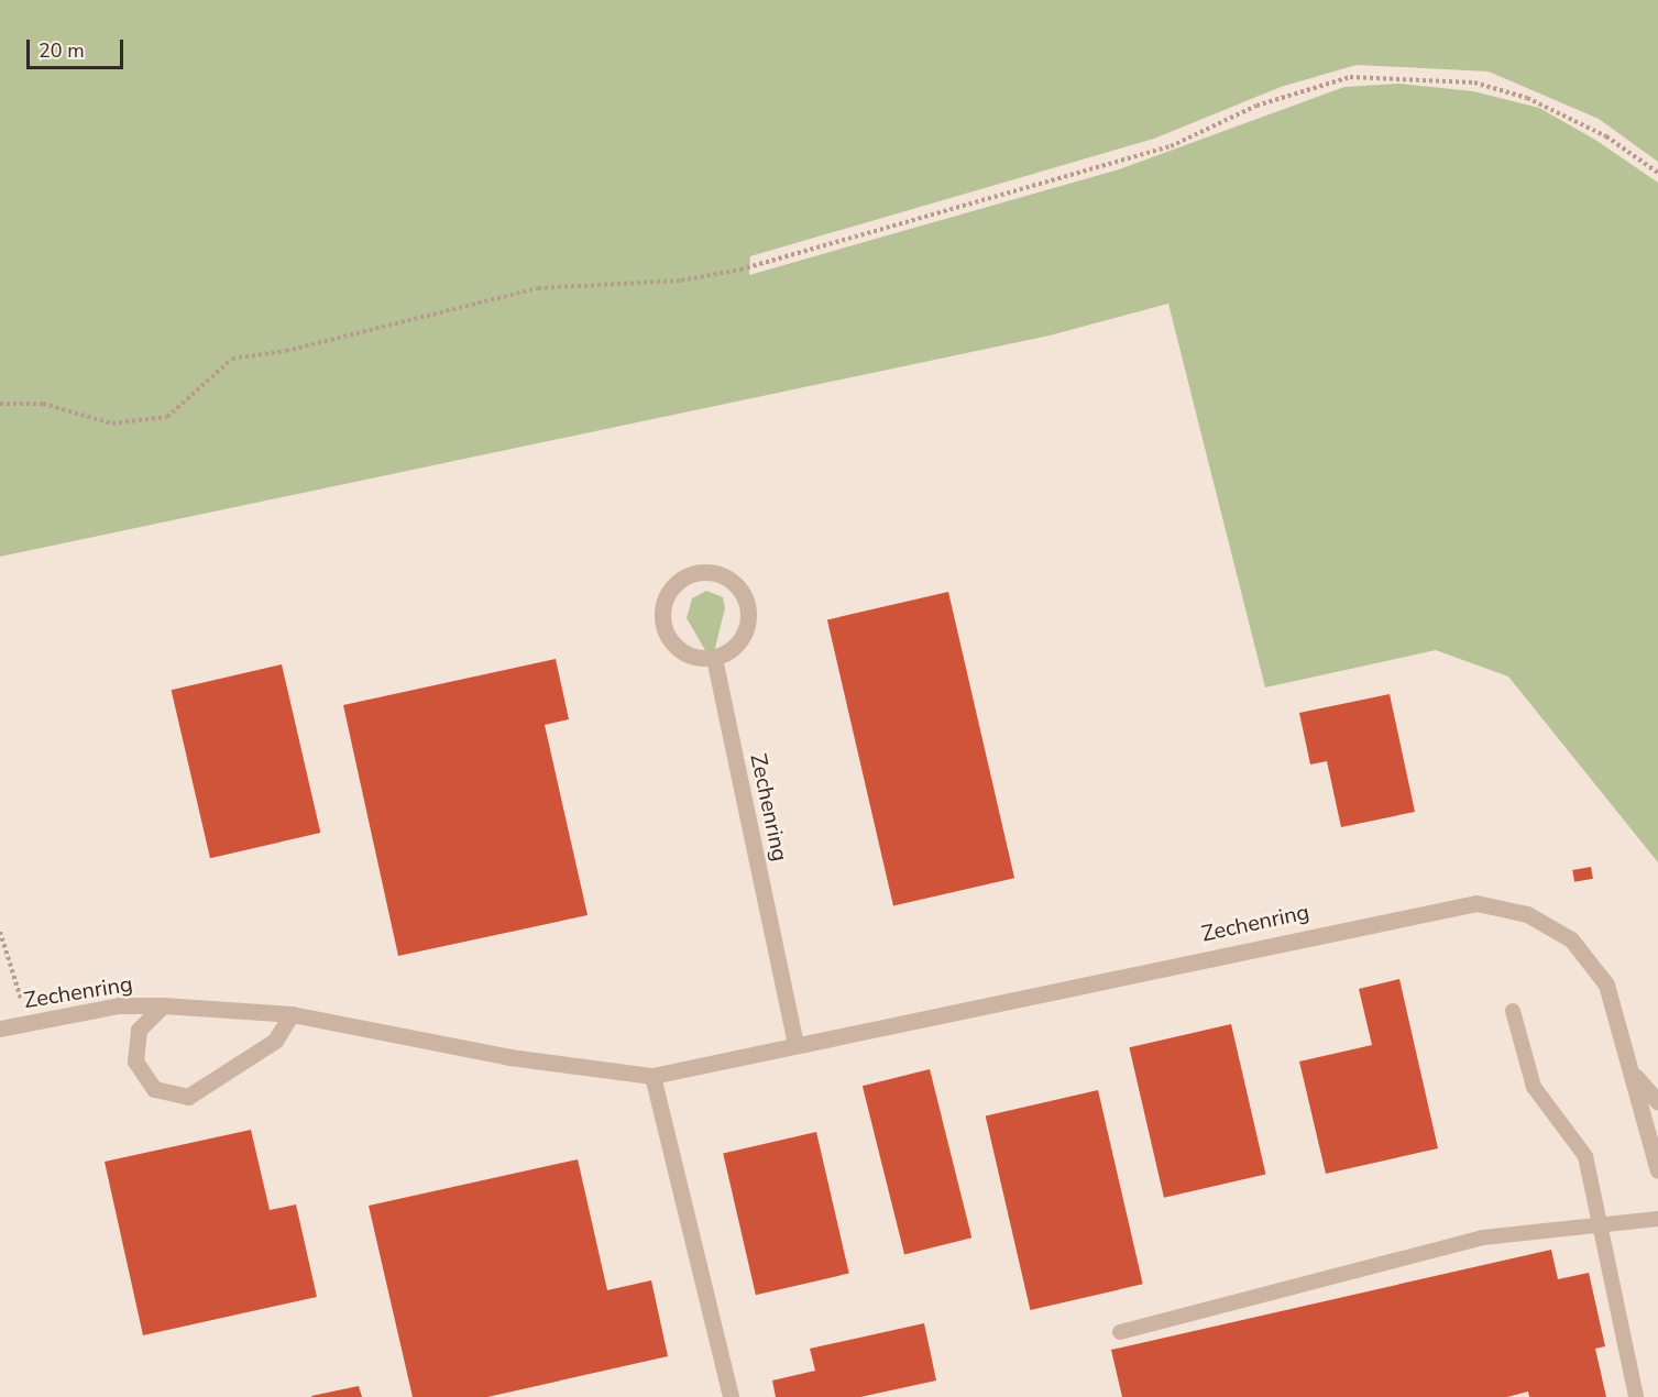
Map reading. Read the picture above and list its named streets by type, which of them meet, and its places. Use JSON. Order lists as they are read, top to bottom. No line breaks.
{"streets":{"street":["Zechenring"]},"scale_bar":"20 m"}
